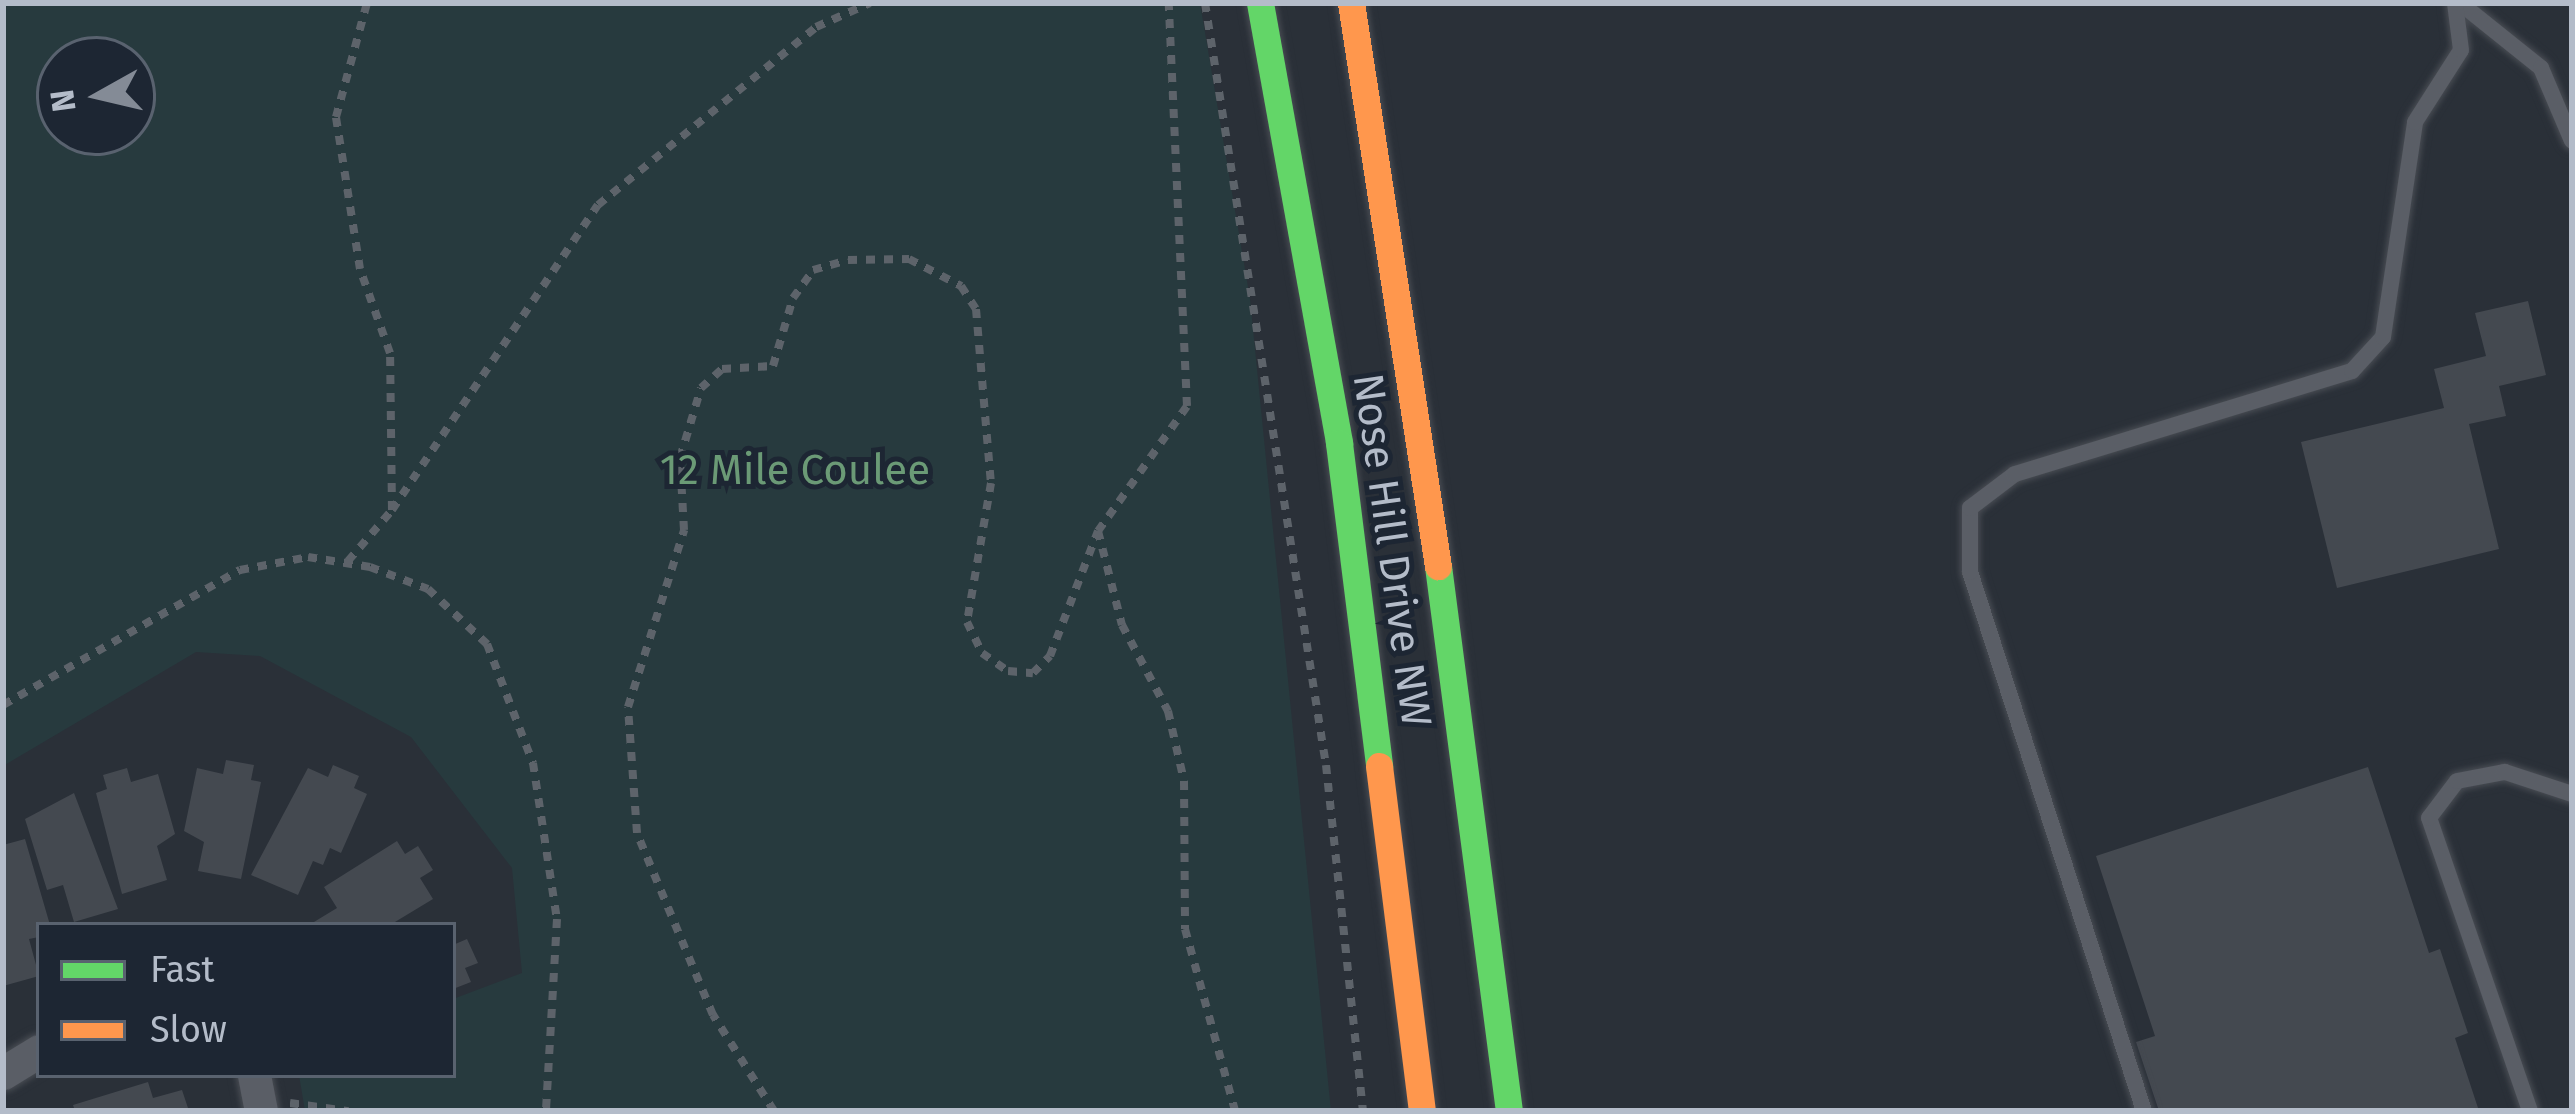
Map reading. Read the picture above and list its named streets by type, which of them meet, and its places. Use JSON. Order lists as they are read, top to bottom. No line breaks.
{"streets":{"street":["Nose Hill Drive NW"]},"parks":["12 Mile Coulee"],"legend":["Fast","Slow"],"north":"left"}
